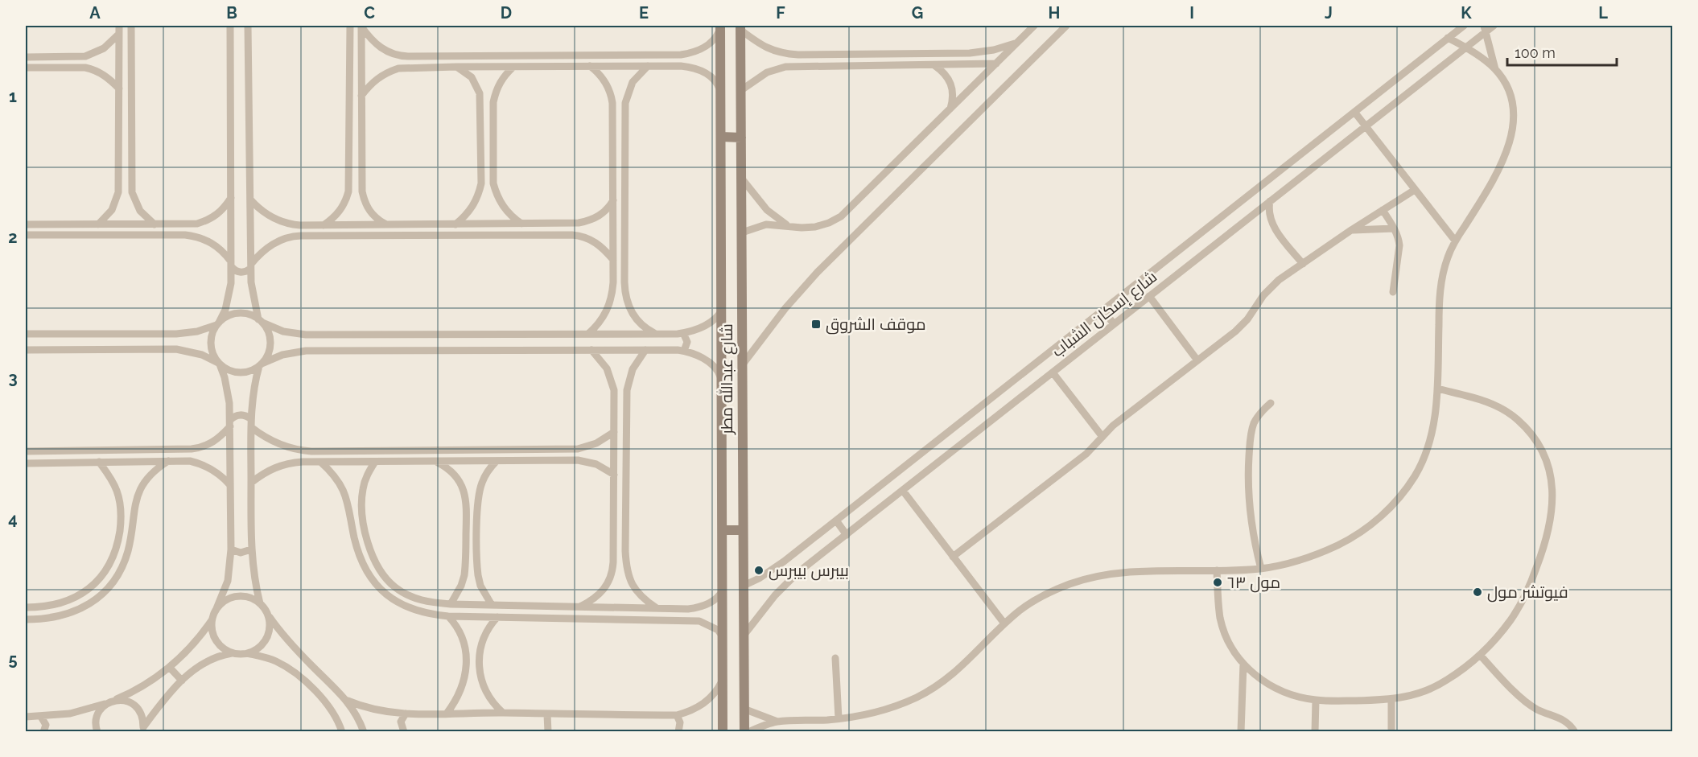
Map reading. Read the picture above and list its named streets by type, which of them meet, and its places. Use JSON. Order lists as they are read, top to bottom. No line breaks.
{"streets":{"street":["شارع إسكان الشباب","شارع عبدالله مطر"]},"crossings":[["شارع إسكان الشباب","شارع عبدالله مطر"]],"places":{"transit":["موقف الشروق"],"other":["بيبرس بيبرس","مول ٦٣","فيوتشر مول"]},"scale_bar":"100 m","grid":{"columns":["A","B","C","D","E","F","G","H","I","J","K","L"],"rows":["1","2","3","4","5"]}}
